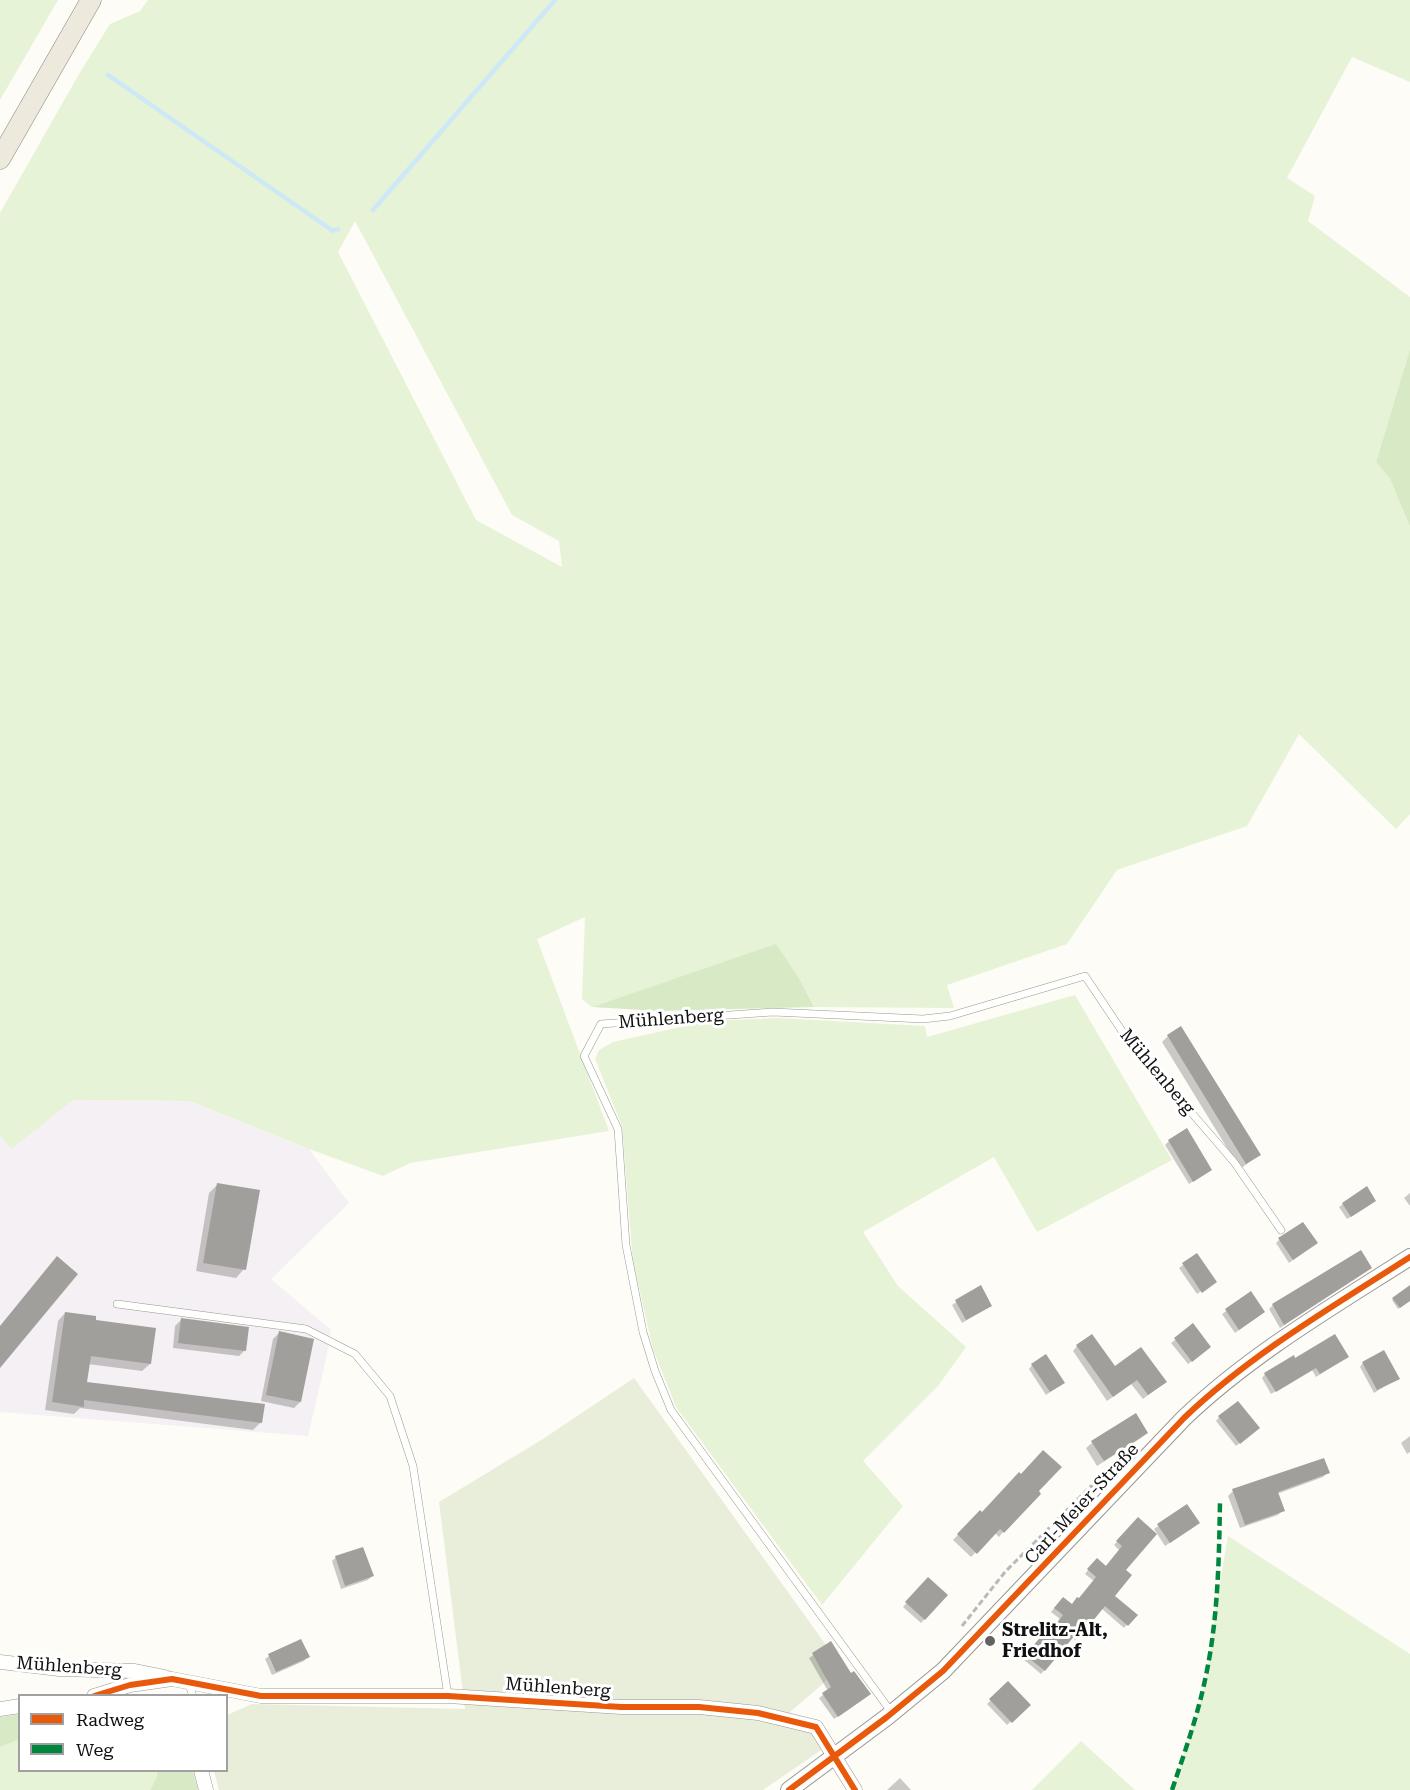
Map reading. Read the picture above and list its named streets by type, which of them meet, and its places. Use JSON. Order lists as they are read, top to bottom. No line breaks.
{"streets":{"street":["Mühlenberg","Carl-Meier-Straße"]},"crossings":[["Mühlenberg","Carl-Meier-Straße"]],"places":["Strelitz-Alt, Friedhof"],"legend":["Radweg","Weg"]}
